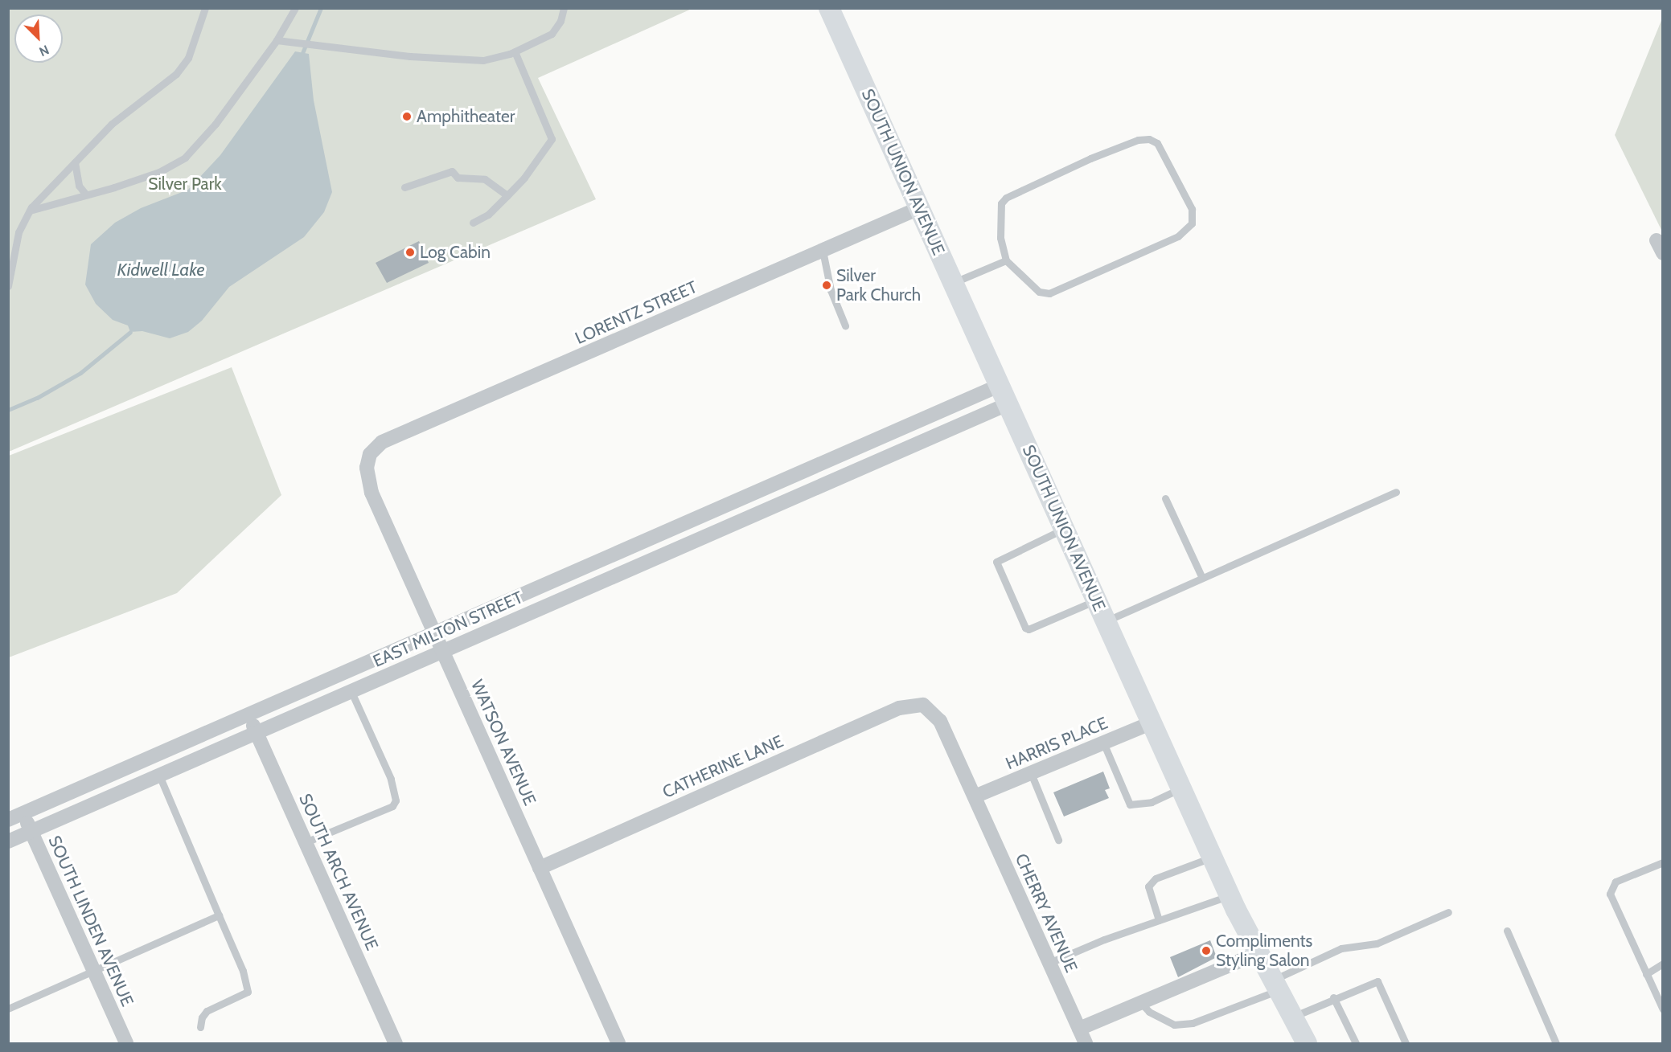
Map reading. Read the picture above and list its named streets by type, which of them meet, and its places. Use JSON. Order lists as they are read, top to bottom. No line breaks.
{"streets":{"main road":["SOUTH UNION AVENUE"],"street":["LORENTZ STREET","EAST MILTON STREET","WATSON AVENUE","HARRIS PLACE","CATHERINE LANE","SOUTH ARCH AVENUE","CHERRY AVENUE","SOUTH LINDEN AVENUE"]},"crossings":[["SOUTH UNION AVENUE","LORENTZ STREET"],["SOUTH UNION AVENUE","EAST MILTON STREET"],["SOUTH UNION AVENUE","HARRIS PLACE"],["LORENTZ STREET","WATSON AVENUE"],["EAST MILTON STREET","WATSON AVENUE"],["EAST MILTON STREET","SOUTH ARCH AVENUE"],["EAST MILTON STREET","SOUTH LINDEN AVENUE"],["WATSON AVENUE","CATHERINE LANE"],["HARRIS PLACE","CHERRY AVENUE"],["CATHERINE LANE","CHERRY AVENUE"]],"water":["Kidwell Lake"],"parks":["Silver Park"],"places":["Amphitheater","Log Cabin","Silver Park Church","Compliments Styling Salon"],"north":"bottom right"}
